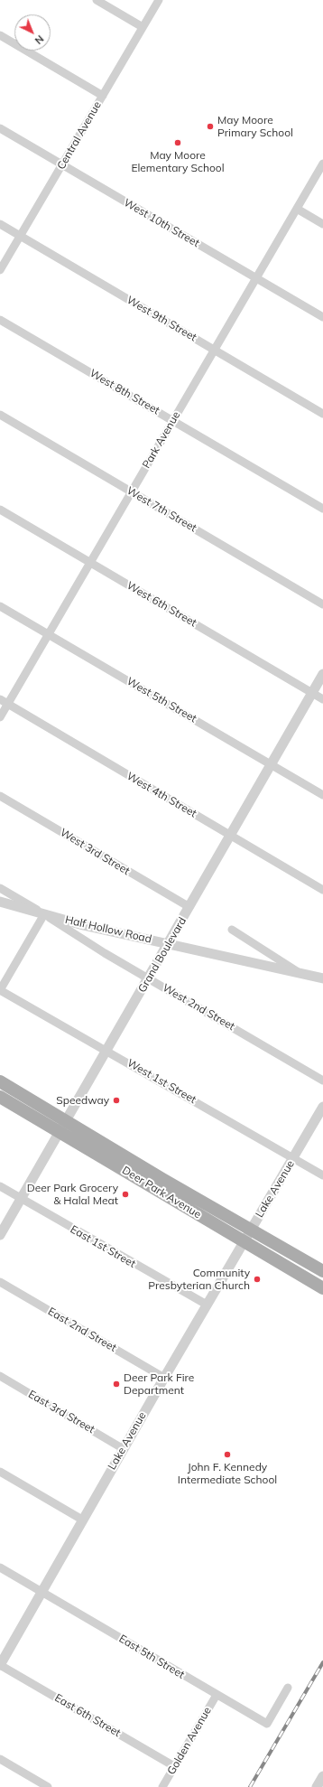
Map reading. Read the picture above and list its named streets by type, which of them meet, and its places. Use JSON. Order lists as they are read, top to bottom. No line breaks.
{"streets":{"main road":["Deer Park Avenue"],"street":["Central Avenue","West 10th Street","West 9th Street","West 8th Street","Park Avenue","West 7th Street","West 6th Street","West 5th Street","West 4th Street","West 3rd Street","Half Hollow Road","Grand Boulevard","West 2nd Street","West 1st Street","Lake Avenue","East 1st Street","East 2nd Street","East 3rd Street","East 5th Street","East 6th Street","Golden Avenue"]},"crossings":[["Central Avenue","West 10th Street"],["Central Avenue","West 9th Street"],["West 10th Street","Park Avenue"],["West 9th Street","Park Avenue"],["West 8th Street","Park Avenue"],["Park Avenue","West 7th Street"],["Park Avenue","West 6th Street"],["Park Avenue","West 5th Street"],["Park Avenue","West 4th Street"],["West 6th Street","Grand Boulevard"],["West 5th Street","Grand Boulevard"],["West 4th Street","Grand Boulevard"],["West 3rd Street","Grand Boulevard"],["Half Hollow Road","Grand Boulevard"],["Half Hollow Road","West 2nd Street"],["Grand Boulevard","West 2nd Street"],["Grand Boulevard","West 1st Street"],["Grand Boulevard","Deer Park Avenue"],["Grand Boulevard","East 1st Street"],["West 1st Street","Lake Avenue"],["Lake Avenue","Deer Park Avenue"],["Lake Avenue","East 1st Street"],["Lake Avenue","East 2nd Street"],["Lake Avenue","East 3rd Street"],["Lake Avenue","East 5th Street"],["Lake Avenue","East 6th Street"],["East 5th Street","Golden Avenue"],["East 6th Street","Golden Avenue"]],"places":["May Moore Primary School","May Moore Elementary School","Speedway","Deer Park Grocery & Halal Meat","Community Presbyterian Church","Deer Park Fire Department","John F. Kennedy Intermediate School"],"north":"bottom right"}
